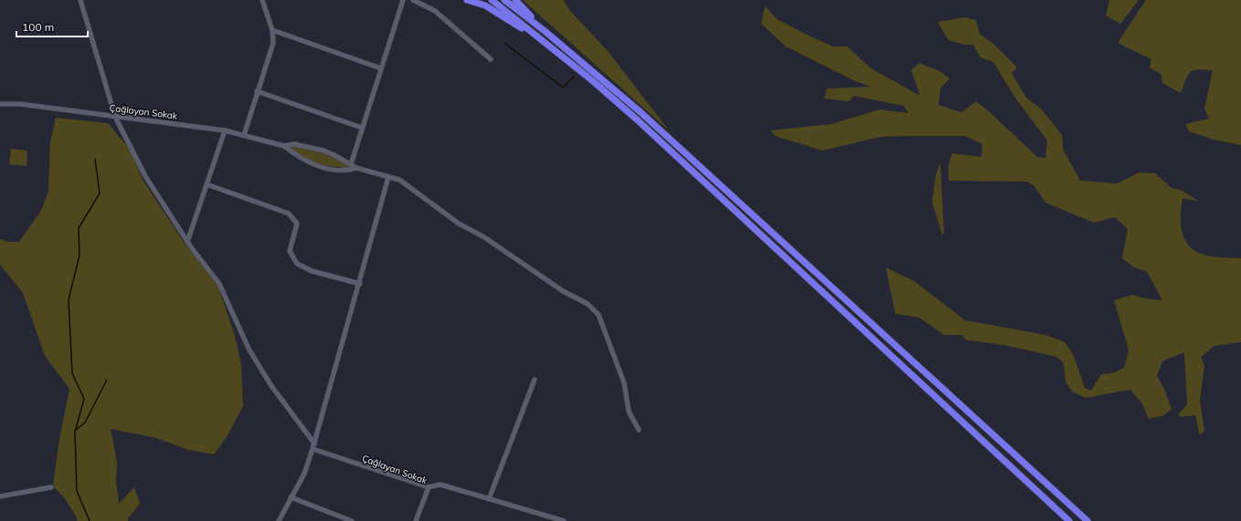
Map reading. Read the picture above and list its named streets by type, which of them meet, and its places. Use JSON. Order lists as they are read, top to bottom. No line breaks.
{"streets":{"street":["Çağlayan Sokak"]},"scale_bar":"100 m"}
